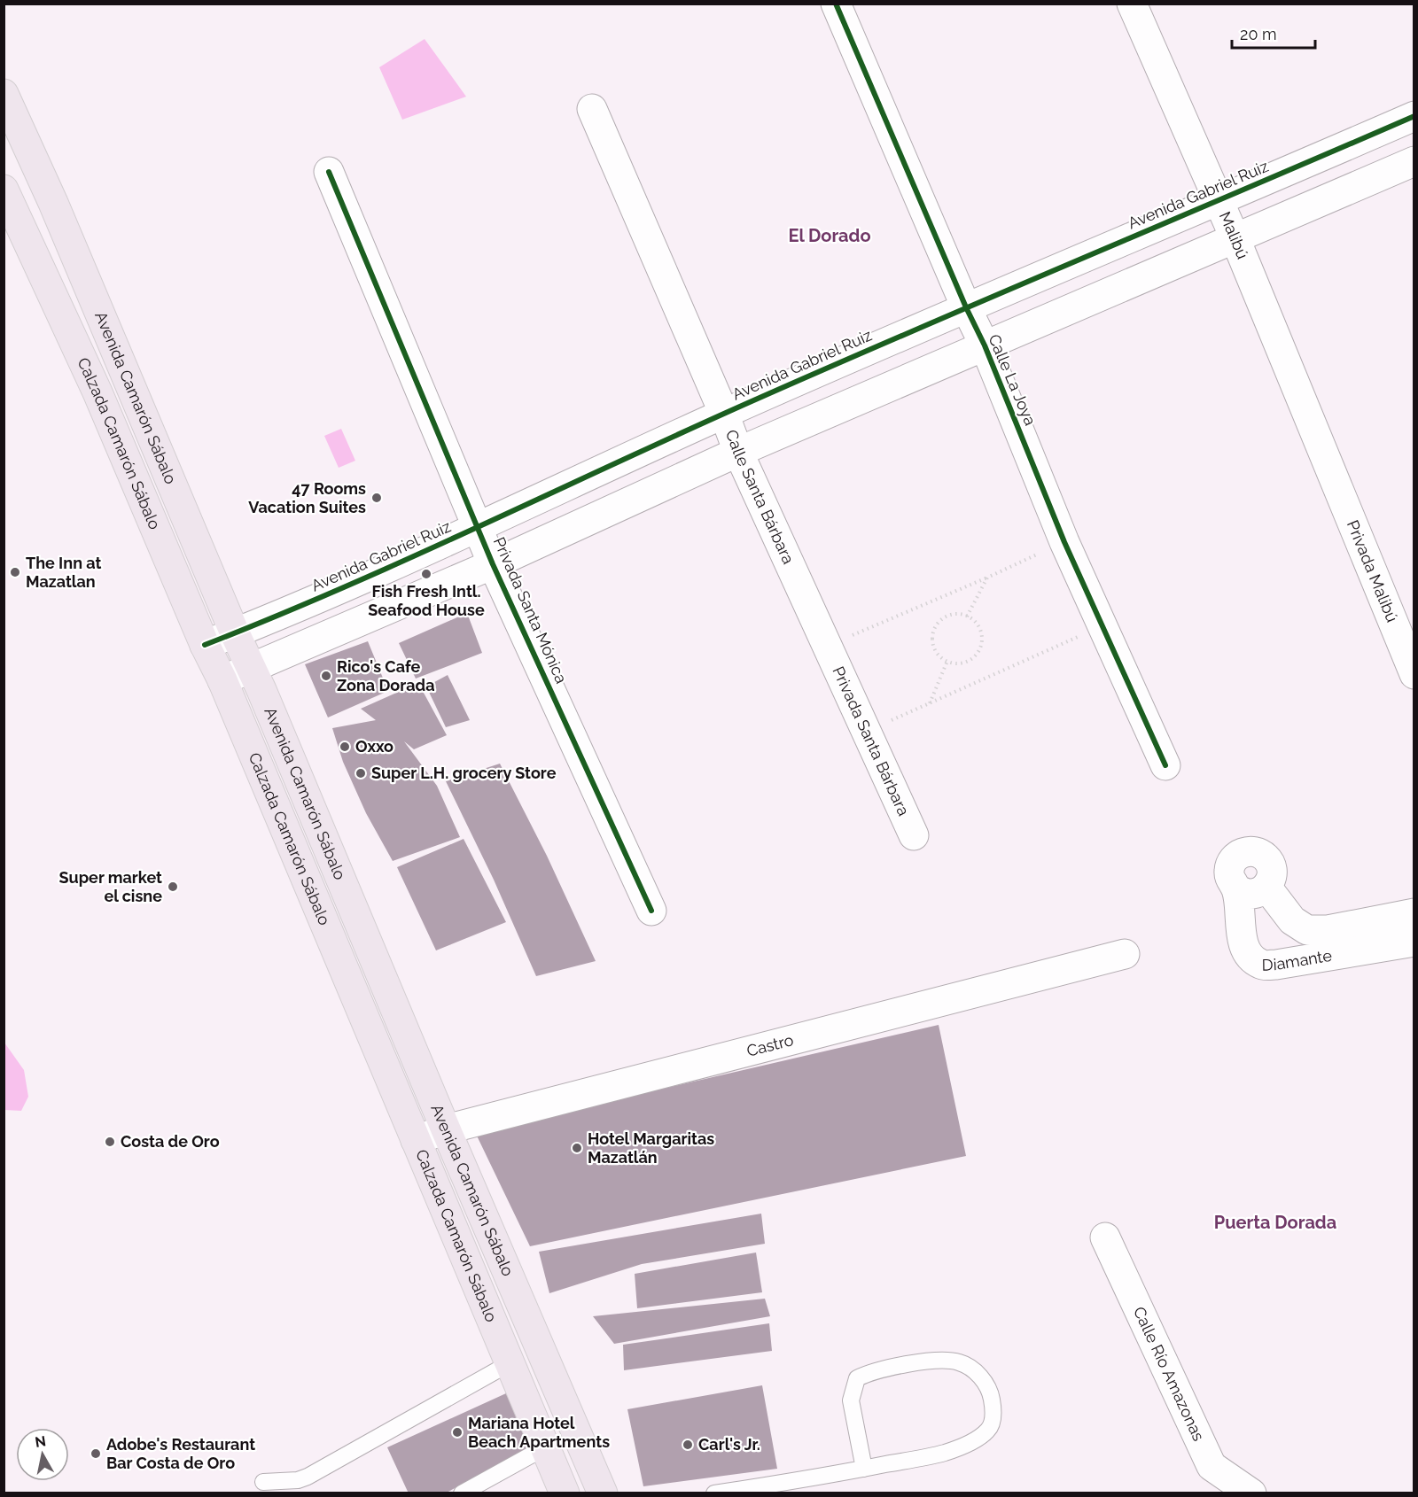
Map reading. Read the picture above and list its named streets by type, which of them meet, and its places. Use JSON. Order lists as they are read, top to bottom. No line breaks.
{"streets":{"main road":["Avenida Camarón Sábalo","Calzada Camarón Sábalo"],"street":["Avenida Gabriel Ruiz","Malibú","Calle La Joya","Calle Santa Bárbara","Privada Malibú","Privada Santa Mónica","Privada Santa Bárbara","Diamante","Castro","Calle Río Amazonas"]},"crossings":[["Avenida Gabriel Ruiz","Malibú"],["Avenida Gabriel Ruiz","Calle La Joya"],["Avenida Gabriel Ruiz","Avenida Camarón Sábalo"],["Avenida Gabriel Ruiz","Calzada Camarón Sábalo"],["Avenida Gabriel Ruiz","Calle Santa Bárbara"],["Avenida Gabriel Ruiz","Privada Santa Mónica"],["Malibú","Privada Malibú"],["Avenida Camarón Sábalo","Castro"],["Calzada Camarón Sábalo","Castro"],["Calle Santa Bárbara","Privada Santa Bárbara"]],"districts":["El Dorado","Puerta Dorada"],"places":["47 Rooms Vacation Suites","The Inn at Mazatlan","Fish Fresh Intl. Seafood House","Rico's Cafe Zona Dorada","Oxxo","Super L.H. grocery Store","Super market el cisne","Costa de Oro","Hotel Margaritas Mazatlán","Mariana Hotel Beach Apartments","Carl's Jr.","Adobe's Restaurant Bar Costa de Oro"],"scale_bar":"20 m","north":"top"}
